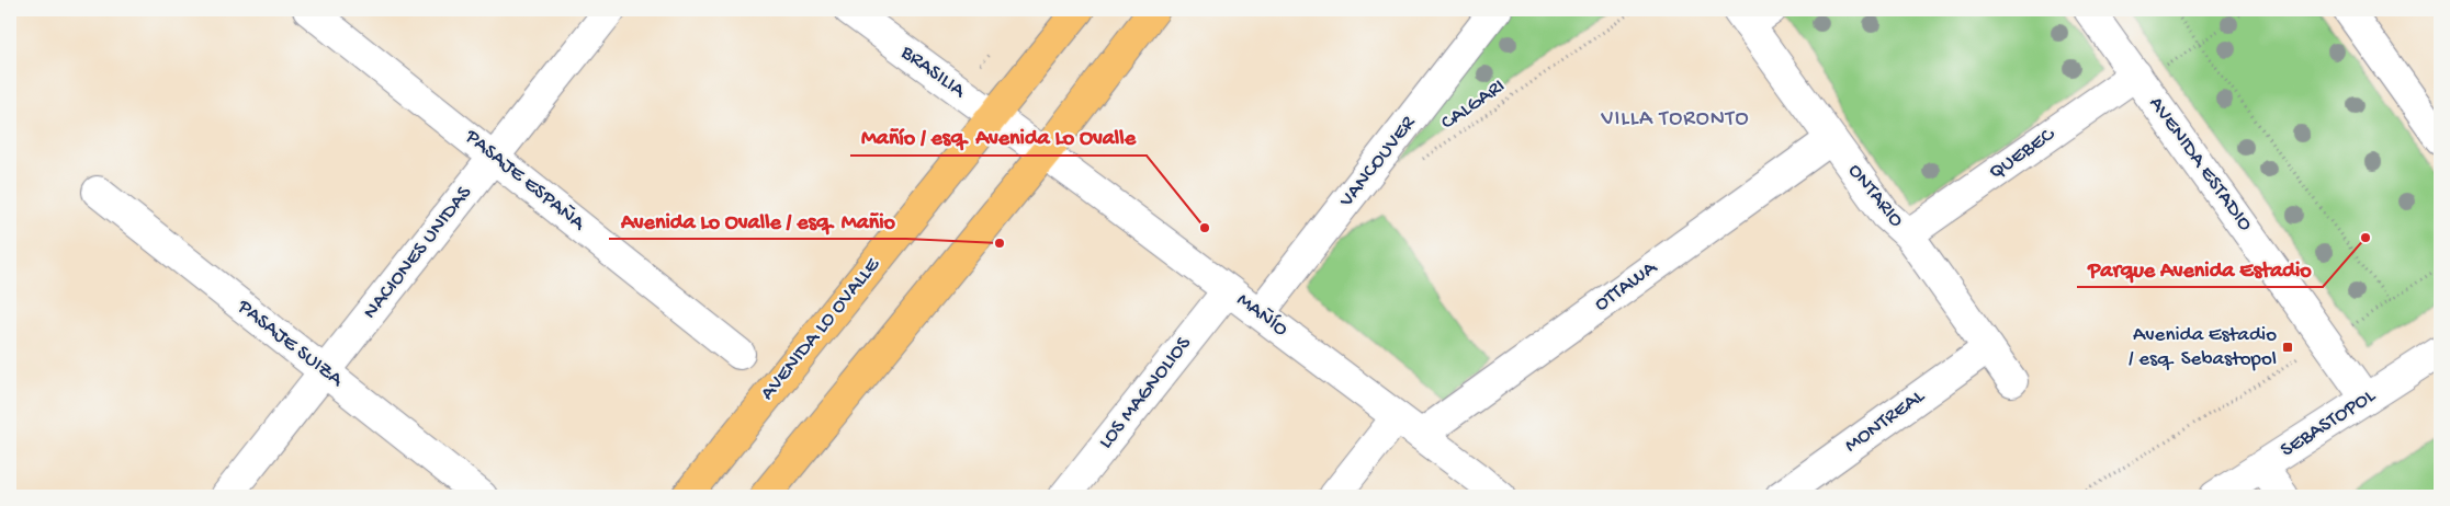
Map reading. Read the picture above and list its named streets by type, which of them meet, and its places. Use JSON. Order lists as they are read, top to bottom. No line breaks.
{"streets":{"main road":["AVENIDA LO OVALLE"],"street":["BRASILIA","QUEBEC","VANCOUVER","AVENIDA ESTADIO","PASAJE ESPAÑA","ONTARIO","NACIONES UNIDAS","OTTAWA","MAÑÍO","PASAJE SUIZA","LOS MAGNOLIOS","MONTREAL","SEBASTOPOL"],"path":["CALGARI"]},"crossings":[["BRASILIA","MAÑÍO"],["BRASILIA","AVENIDA LO OVALLE"],["QUEBEC","AVENIDA ESTADIO"],["QUEBEC","ONTARIO"],["VANCOUVER","MAÑÍO"],["AVENIDA ESTADIO","SEBASTOPOL"],["PASAJE ESPAÑA","NACIONES UNIDAS"],["ONTARIO","OTTAWA"],["ONTARIO","MONTREAL"],["NACIONES UNIDAS","PASAJE SUIZA"],["OTTAWA","MAÑÍO"],["MAÑÍO","LOS MAGNOLIOS"]],"districts":["VILLA TORONTO"],"places":{"other":["Mañío / esq. Avenida Lo Ovalle","Parque Avenida Estadio","Avenida Lo Ovalle / esq. Mañio"],"transit":["Avenida Estadio / esq. Sebastopol"]}}
